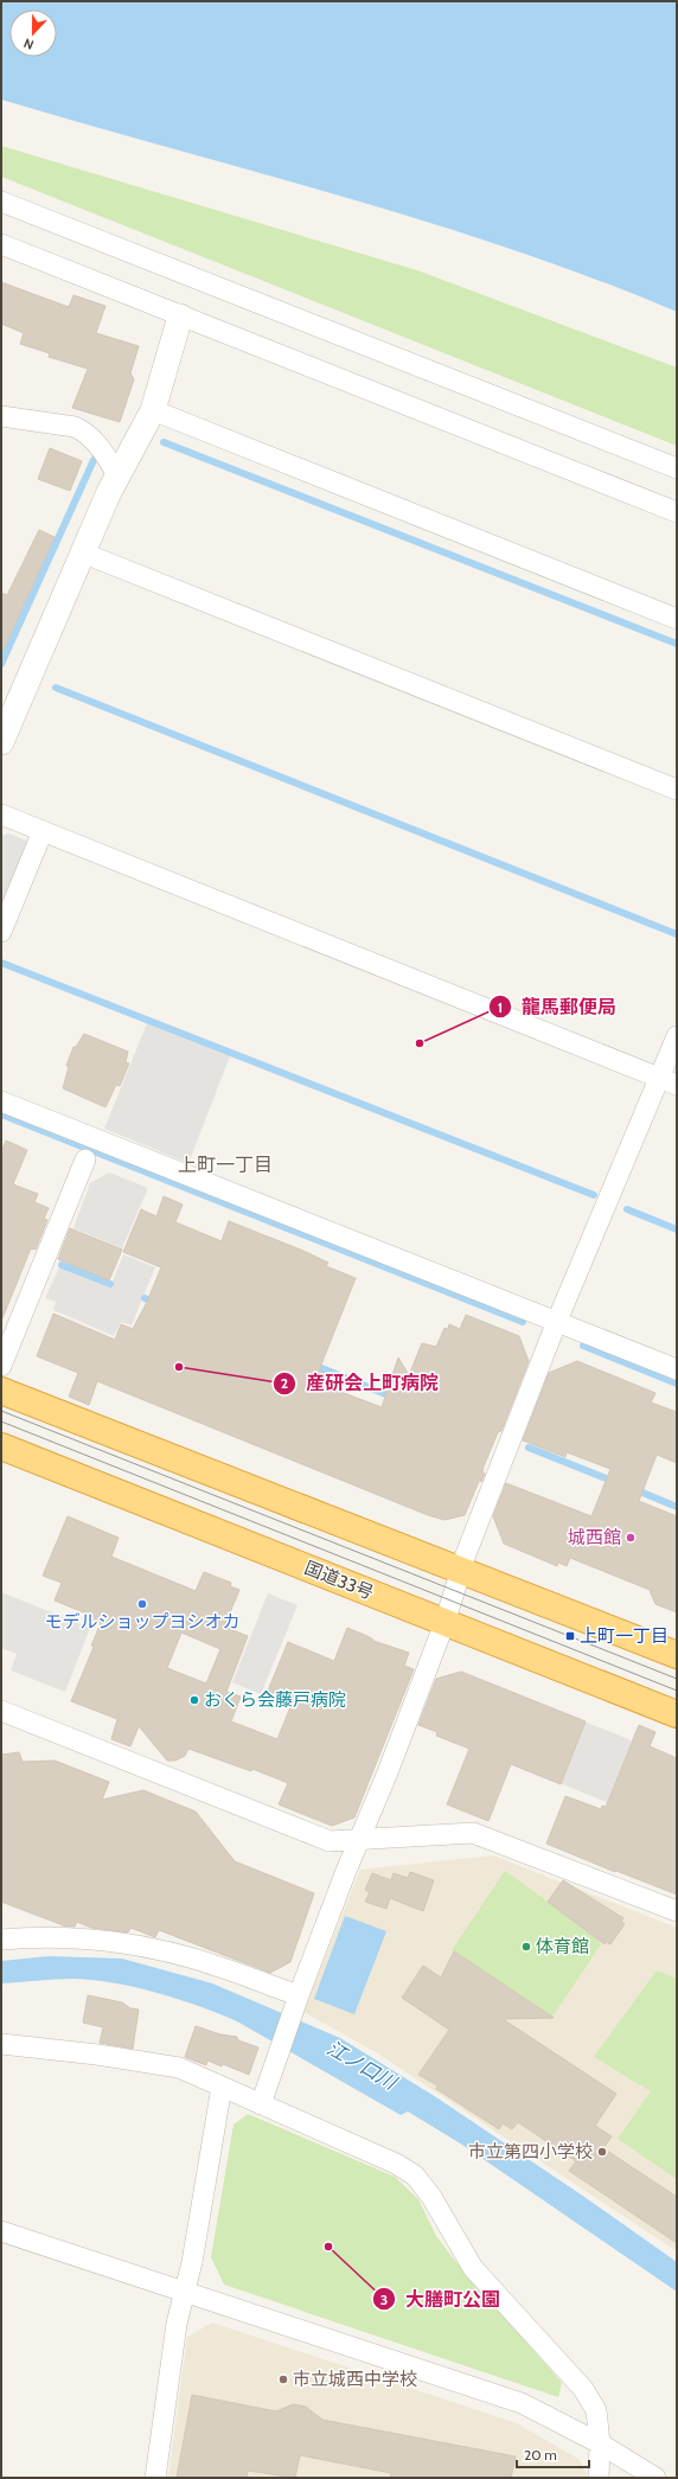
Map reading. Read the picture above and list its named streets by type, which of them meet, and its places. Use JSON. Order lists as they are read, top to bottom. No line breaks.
{"streets":{"highway":["国道33号"]},"districts":["上町一丁目"],"water":["江ノ口川"],"places":{"other":["龍馬郵便局","産研会上町病院","城西館","モデルショップヨシオカ","おくら会藤戸病院","体育館","市立第四小学校","大膳町公園","市立城西中学校"],"transit":["上町一丁目"]},"scale_bar":"20 m","north":"bottom"}
